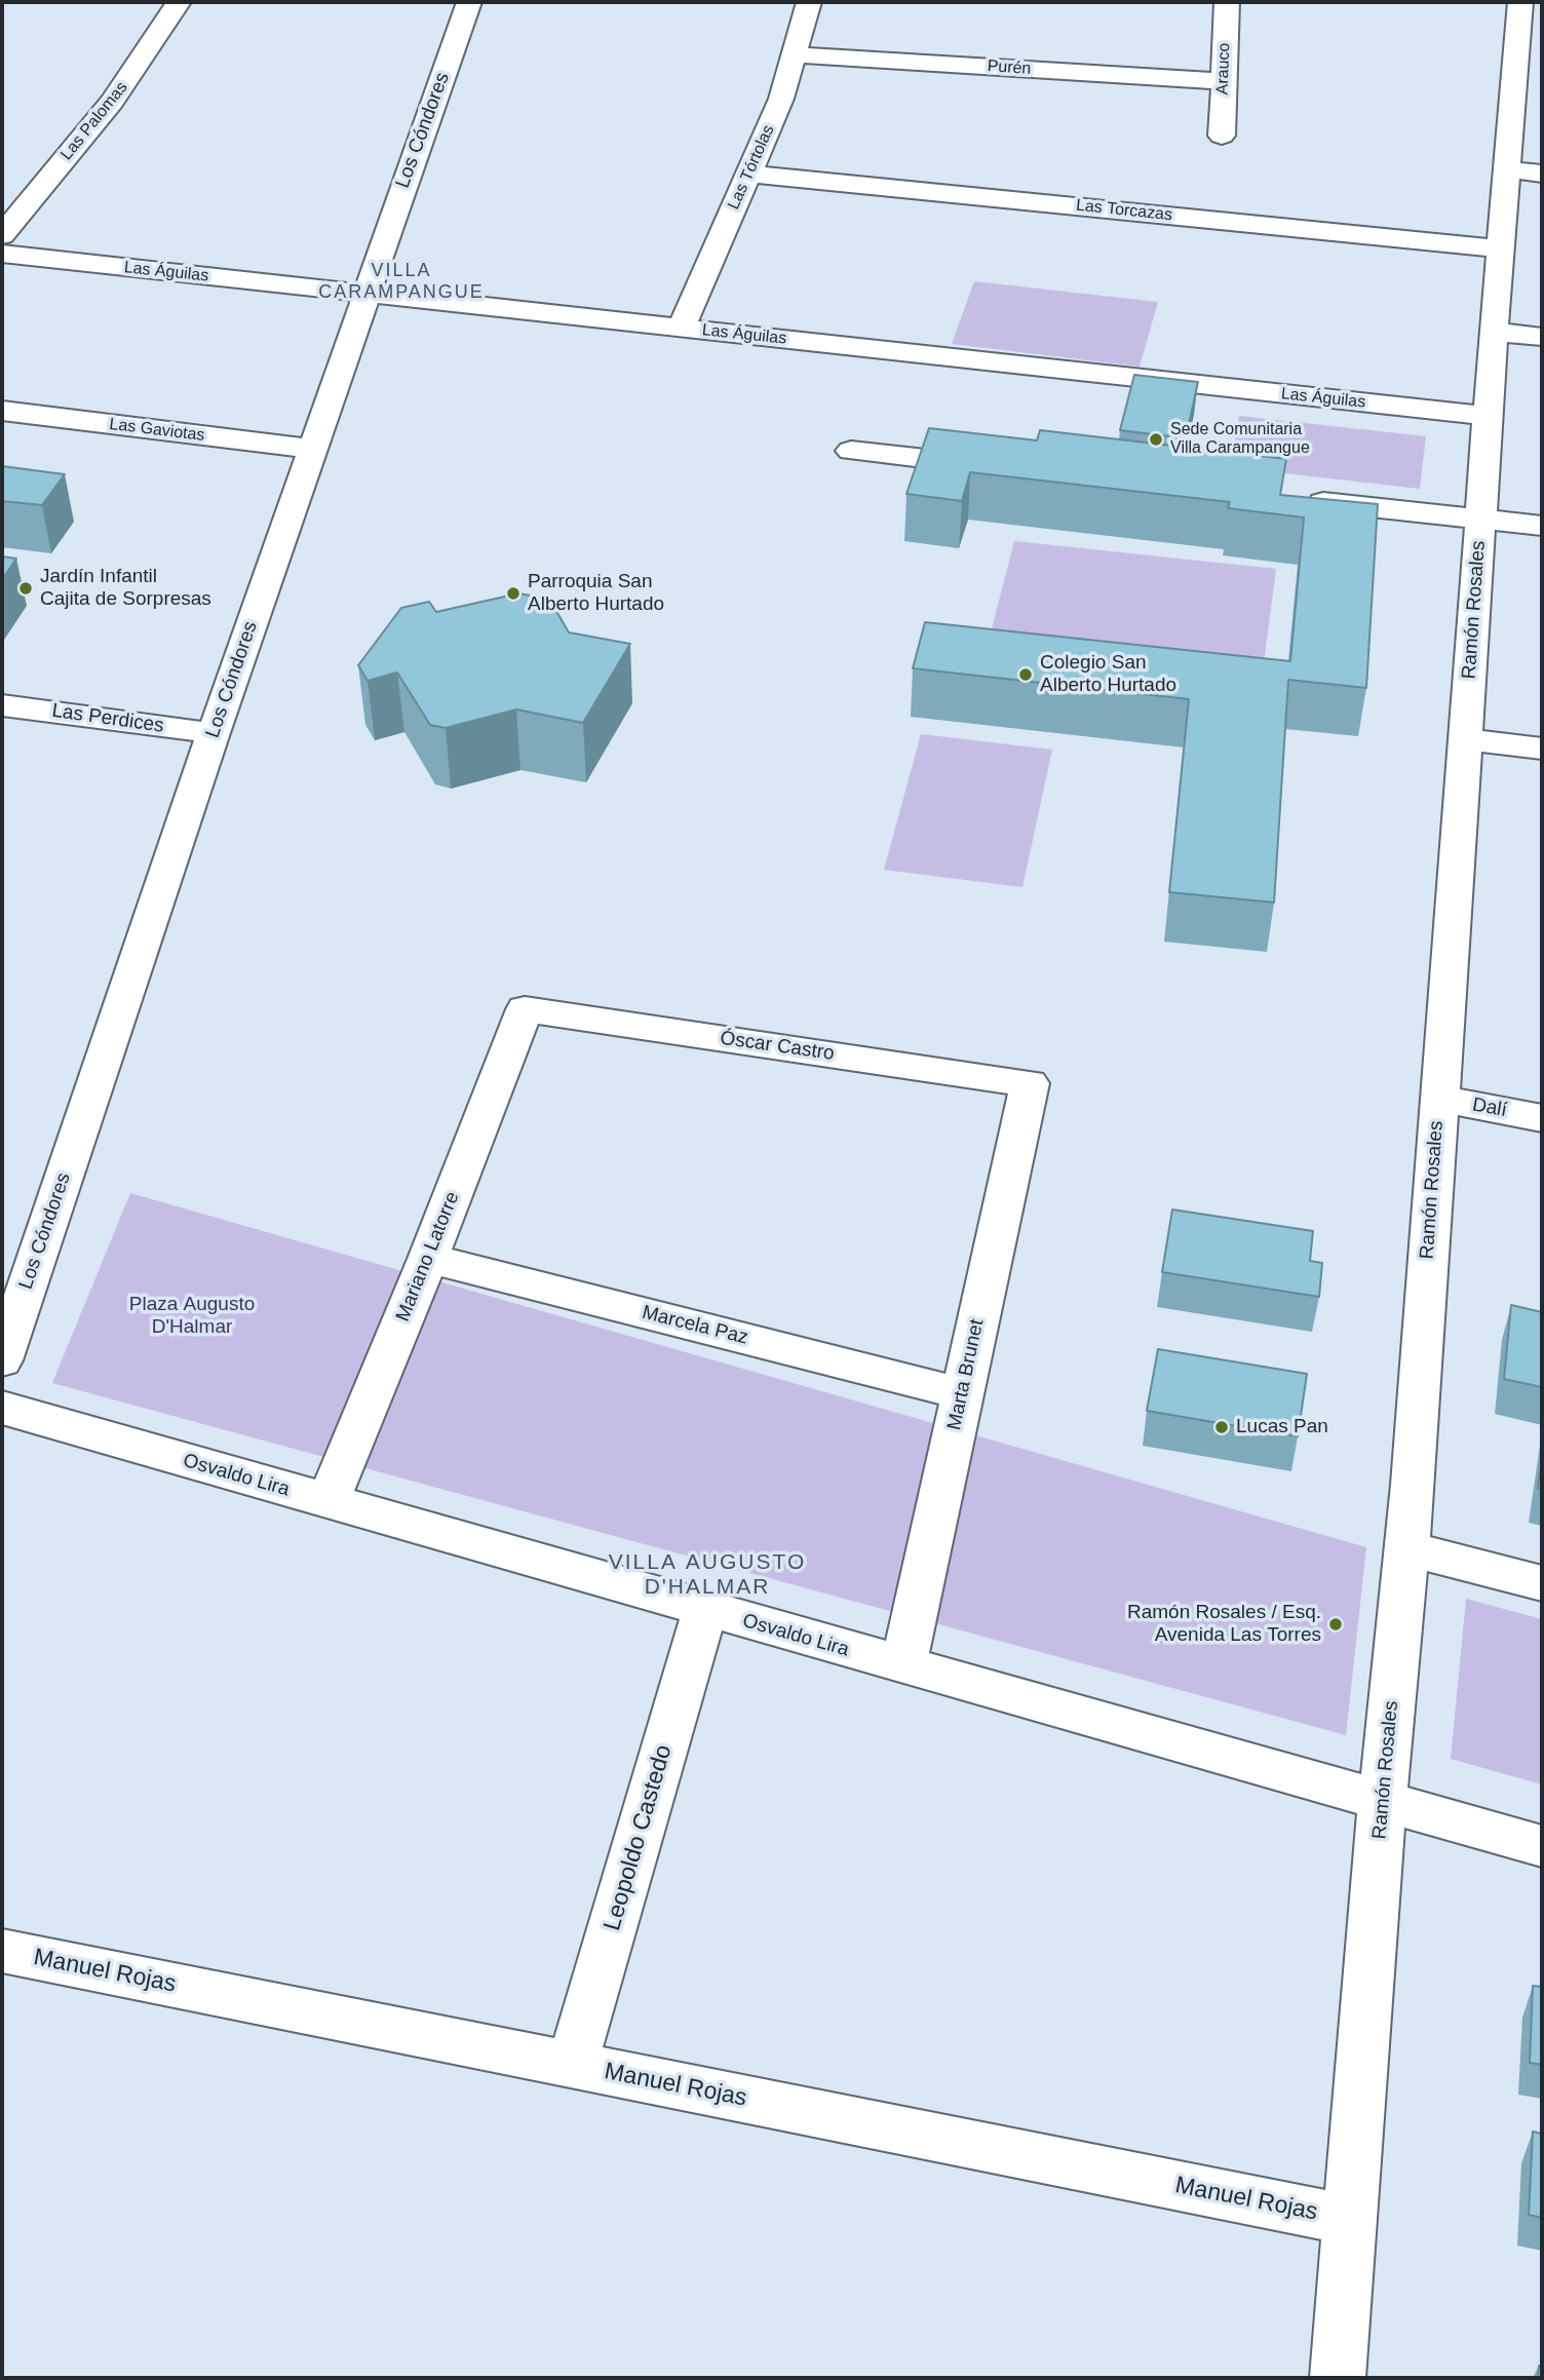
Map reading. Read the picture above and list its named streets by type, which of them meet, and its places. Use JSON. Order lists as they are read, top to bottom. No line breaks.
{"streets":{"street":["Purén","Arauco","Las Palomas","Los Cóndores","Las Tórtolas","Las Torcazas","Las Águilas","Las Gaviotas","Ramón Rosales","Las Perdices","Óscar Castro","Dalí","Mariano Latorre","Marcela Paz","Marta Brunet","Osvaldo Lira","Leopoldo Castedo","Manuel Rojas"]},"crossings":[["Purén","Arauco"],["Purén","Las Tórtolas"],["Los Cóndores","Las Águilas"],["Los Cóndores","Las Gaviotas"],["Los Cóndores","Las Perdices"],["Las Tórtolas","Las Torcazas"],["Las Tórtolas","Las Águilas"],["Las Torcazas","Ramón Rosales"],["Las Águilas","Ramón Rosales"],["Ramón Rosales","Dalí"],["Ramón Rosales","Osvaldo Lira"],["Ramón Rosales","Manuel Rojas"],["Óscar Castro","Mariano Latorre"],["Óscar Castro","Marta Brunet"],["Mariano Latorre","Marcela Paz"],["Mariano Latorre","Osvaldo Lira"],["Marcela Paz","Marta Brunet"],["Marta Brunet","Osvaldo Lira"],["Osvaldo Lira","Leopoldo Castedo"],["Leopoldo Castedo","Manuel Rojas"]],"districts":["VILLA CARAMPANGUE","VILLA AUGUSTO D'HALMAR"],"parks":["Plaza Augusto D'Halmar"],"places":["Sede Comunitaria Villa Carampangue","Jardín Infantil Cajita de Sorpresas","Parroquia San Alberto Hurtado","Colegio San Alberto Hurtado","Lucas Pan","Ramón Rosales / Esq. Avenida Las Torres"]}
